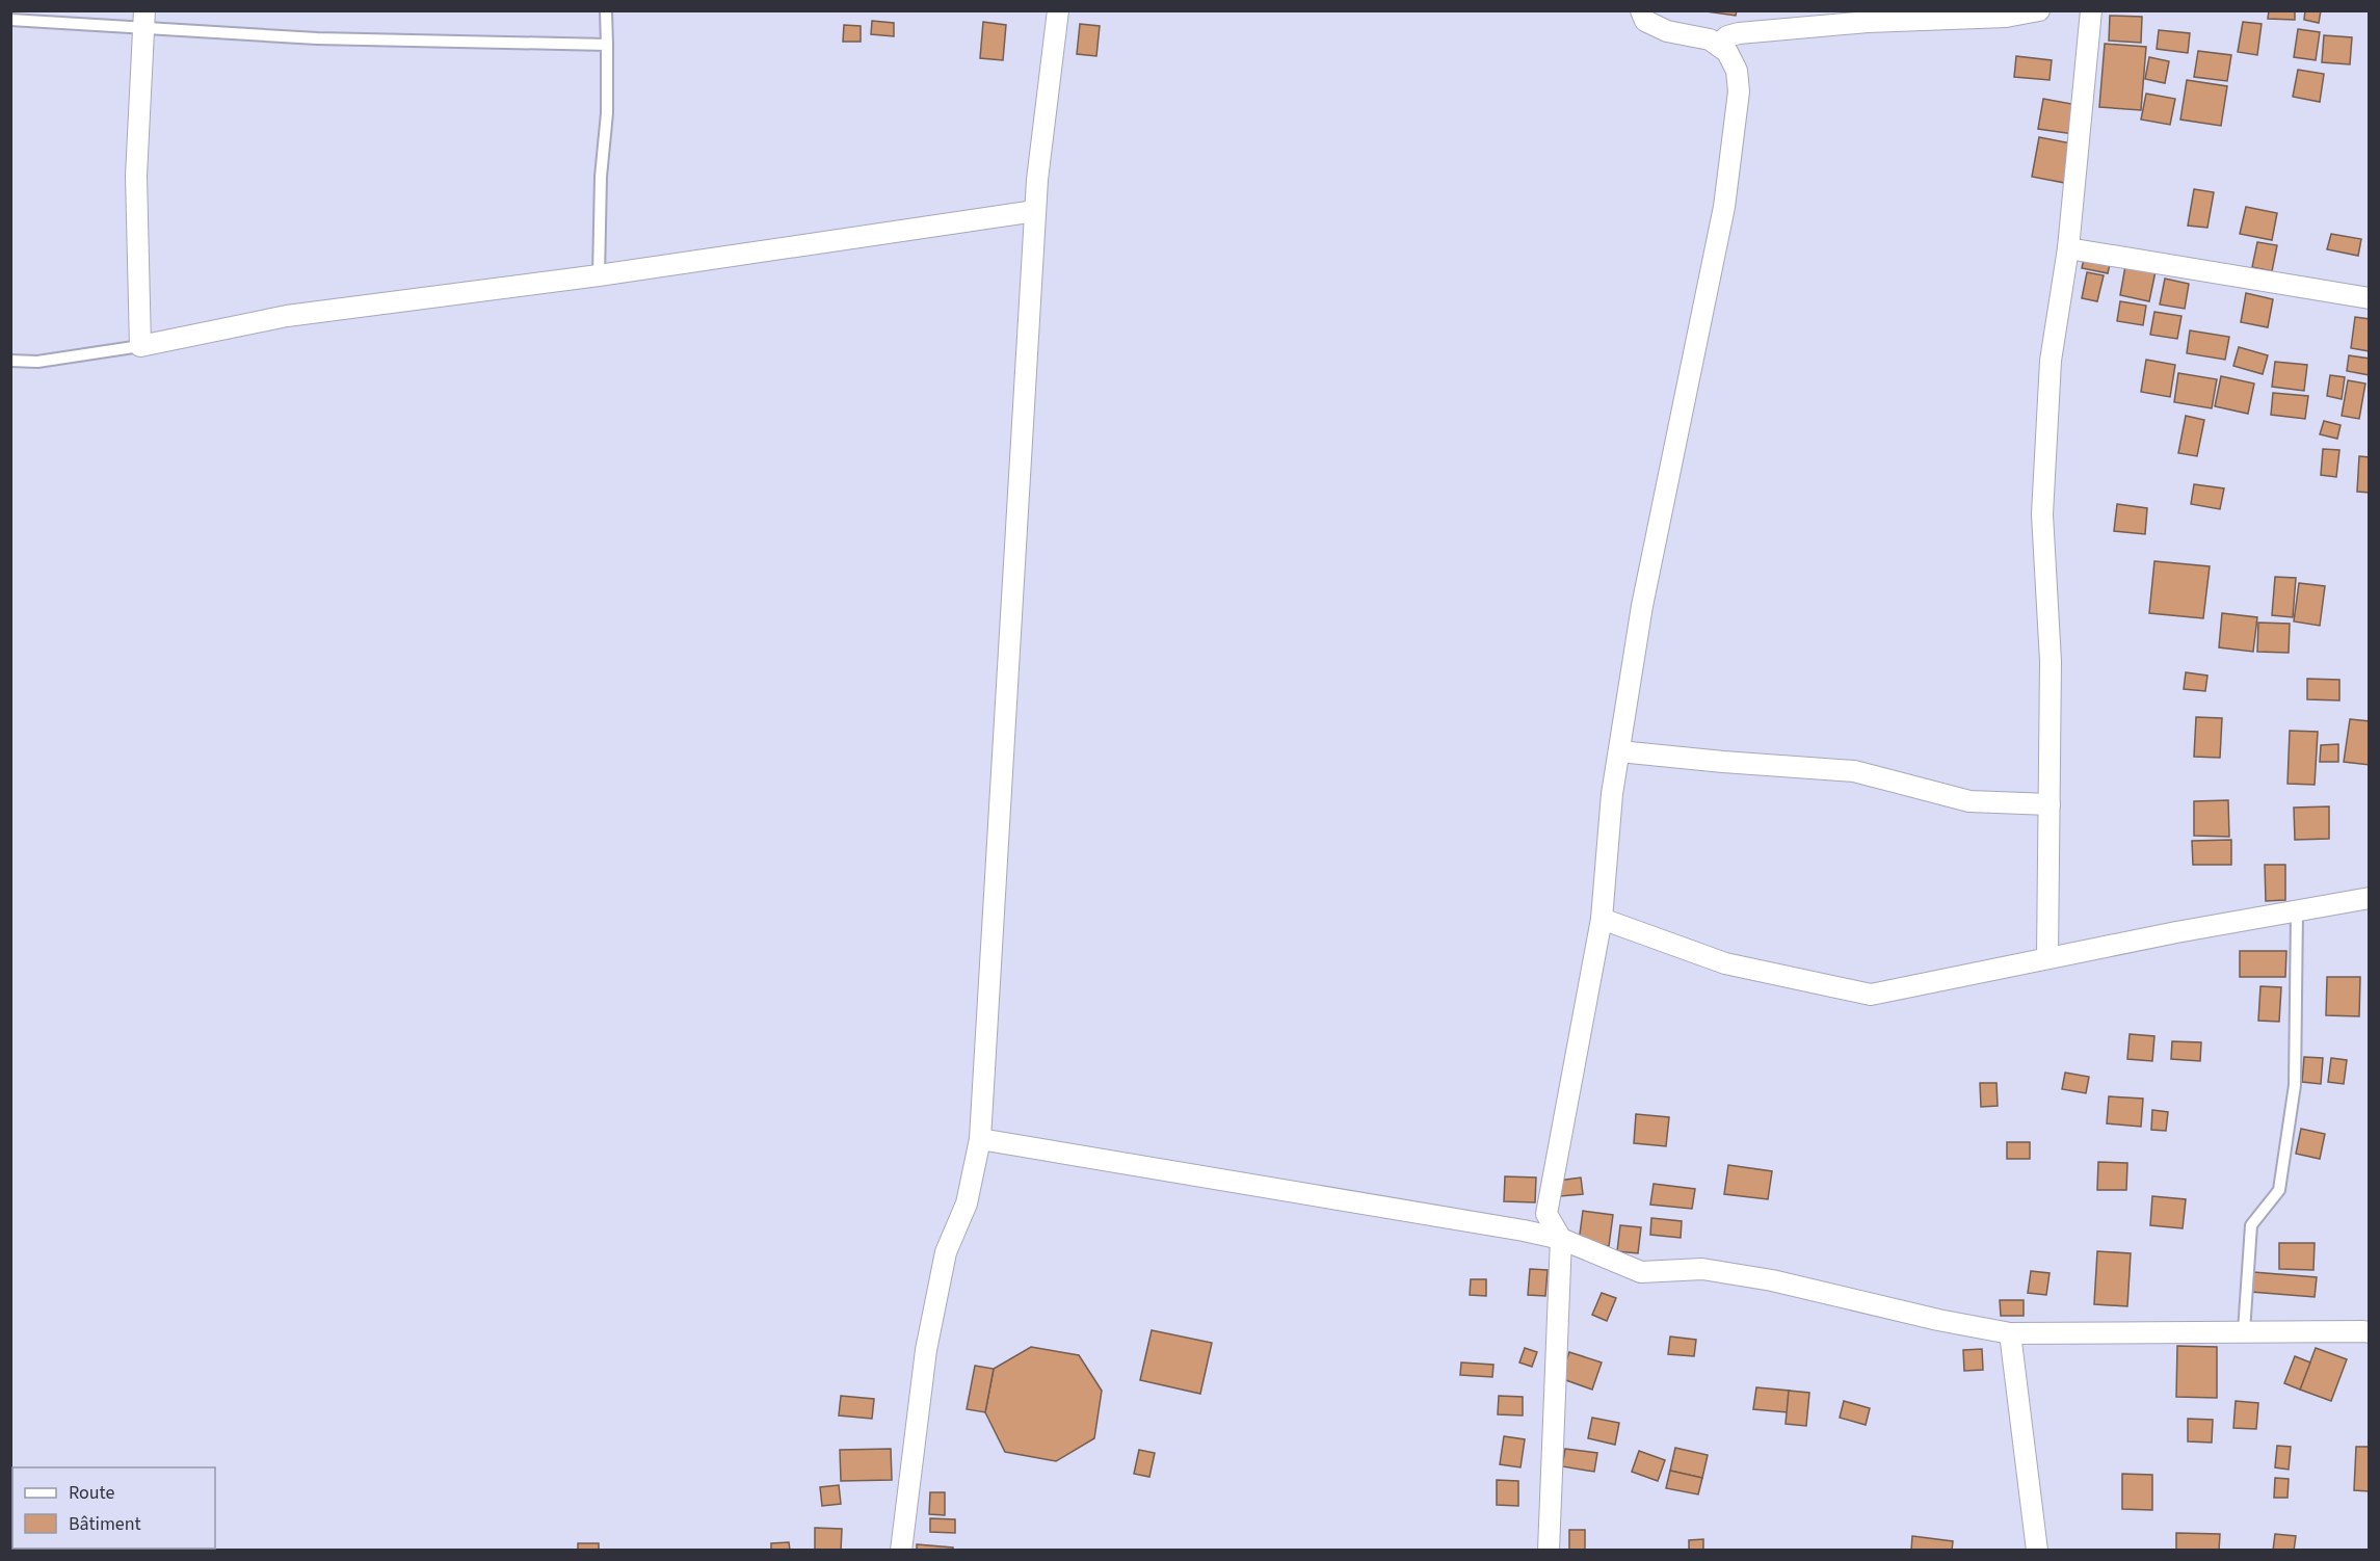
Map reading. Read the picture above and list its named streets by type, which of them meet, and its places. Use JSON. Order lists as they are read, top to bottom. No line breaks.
{"legend":["Route","Bâtiment"]}
